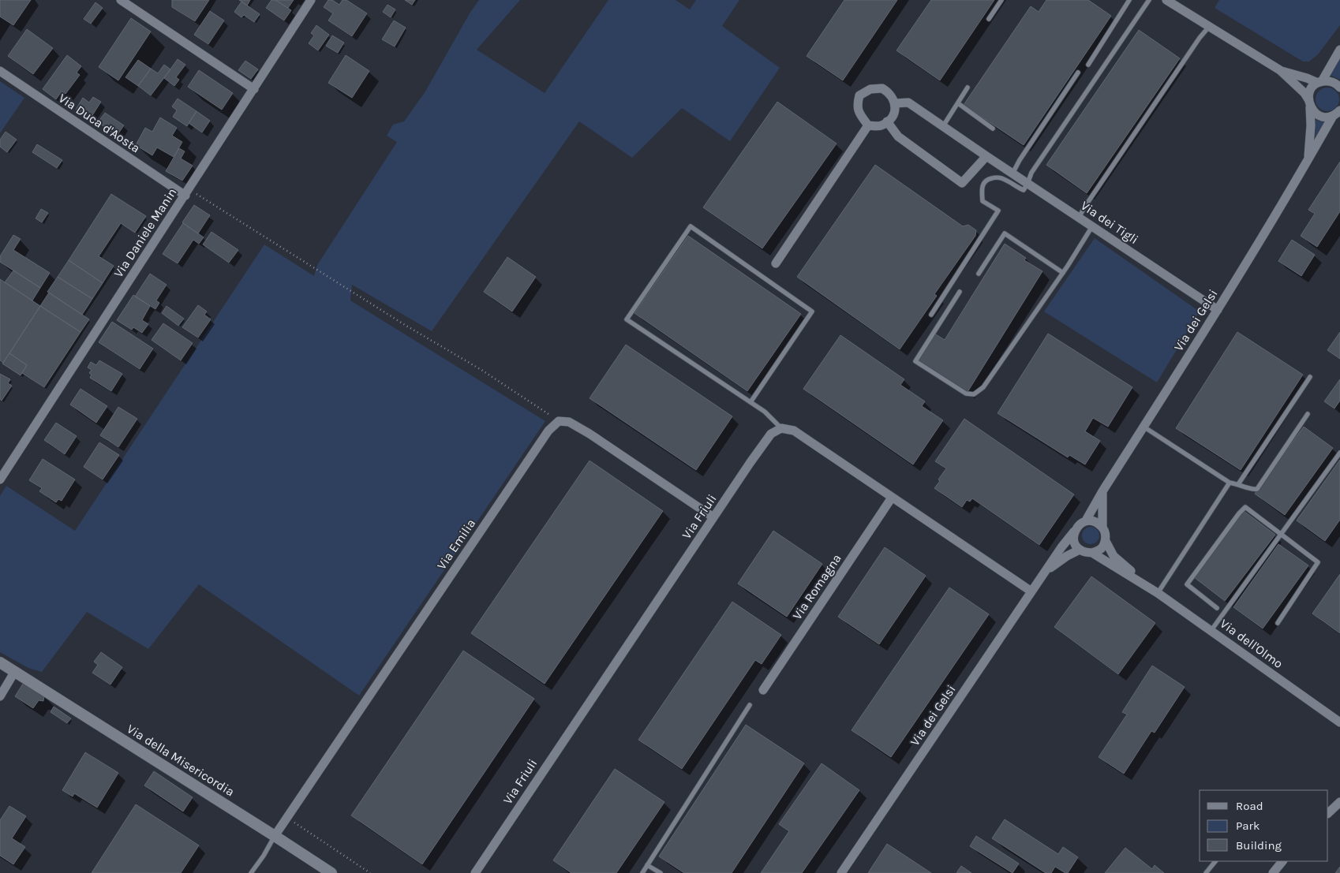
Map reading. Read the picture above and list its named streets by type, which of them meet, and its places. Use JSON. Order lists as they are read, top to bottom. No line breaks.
{"streets":{"street":["Via Duca d'Aosta","Via dei Tigli","Via Daniele Manin","Via dei Gelsi","Via Friuli","Via Emilia","Via Romagna","Via dell'Olmo","Via della Misericordia"]},"crossings":[["Via Duca d'Aosta","Via Daniele Manin"],["Via dei Tigli","Via dei Gelsi"],["Via dei Gelsi","Via dell'Olmo"],["Via Emilia","Via della Misericordia"]],"legend":["Road","Park","Building"]}
